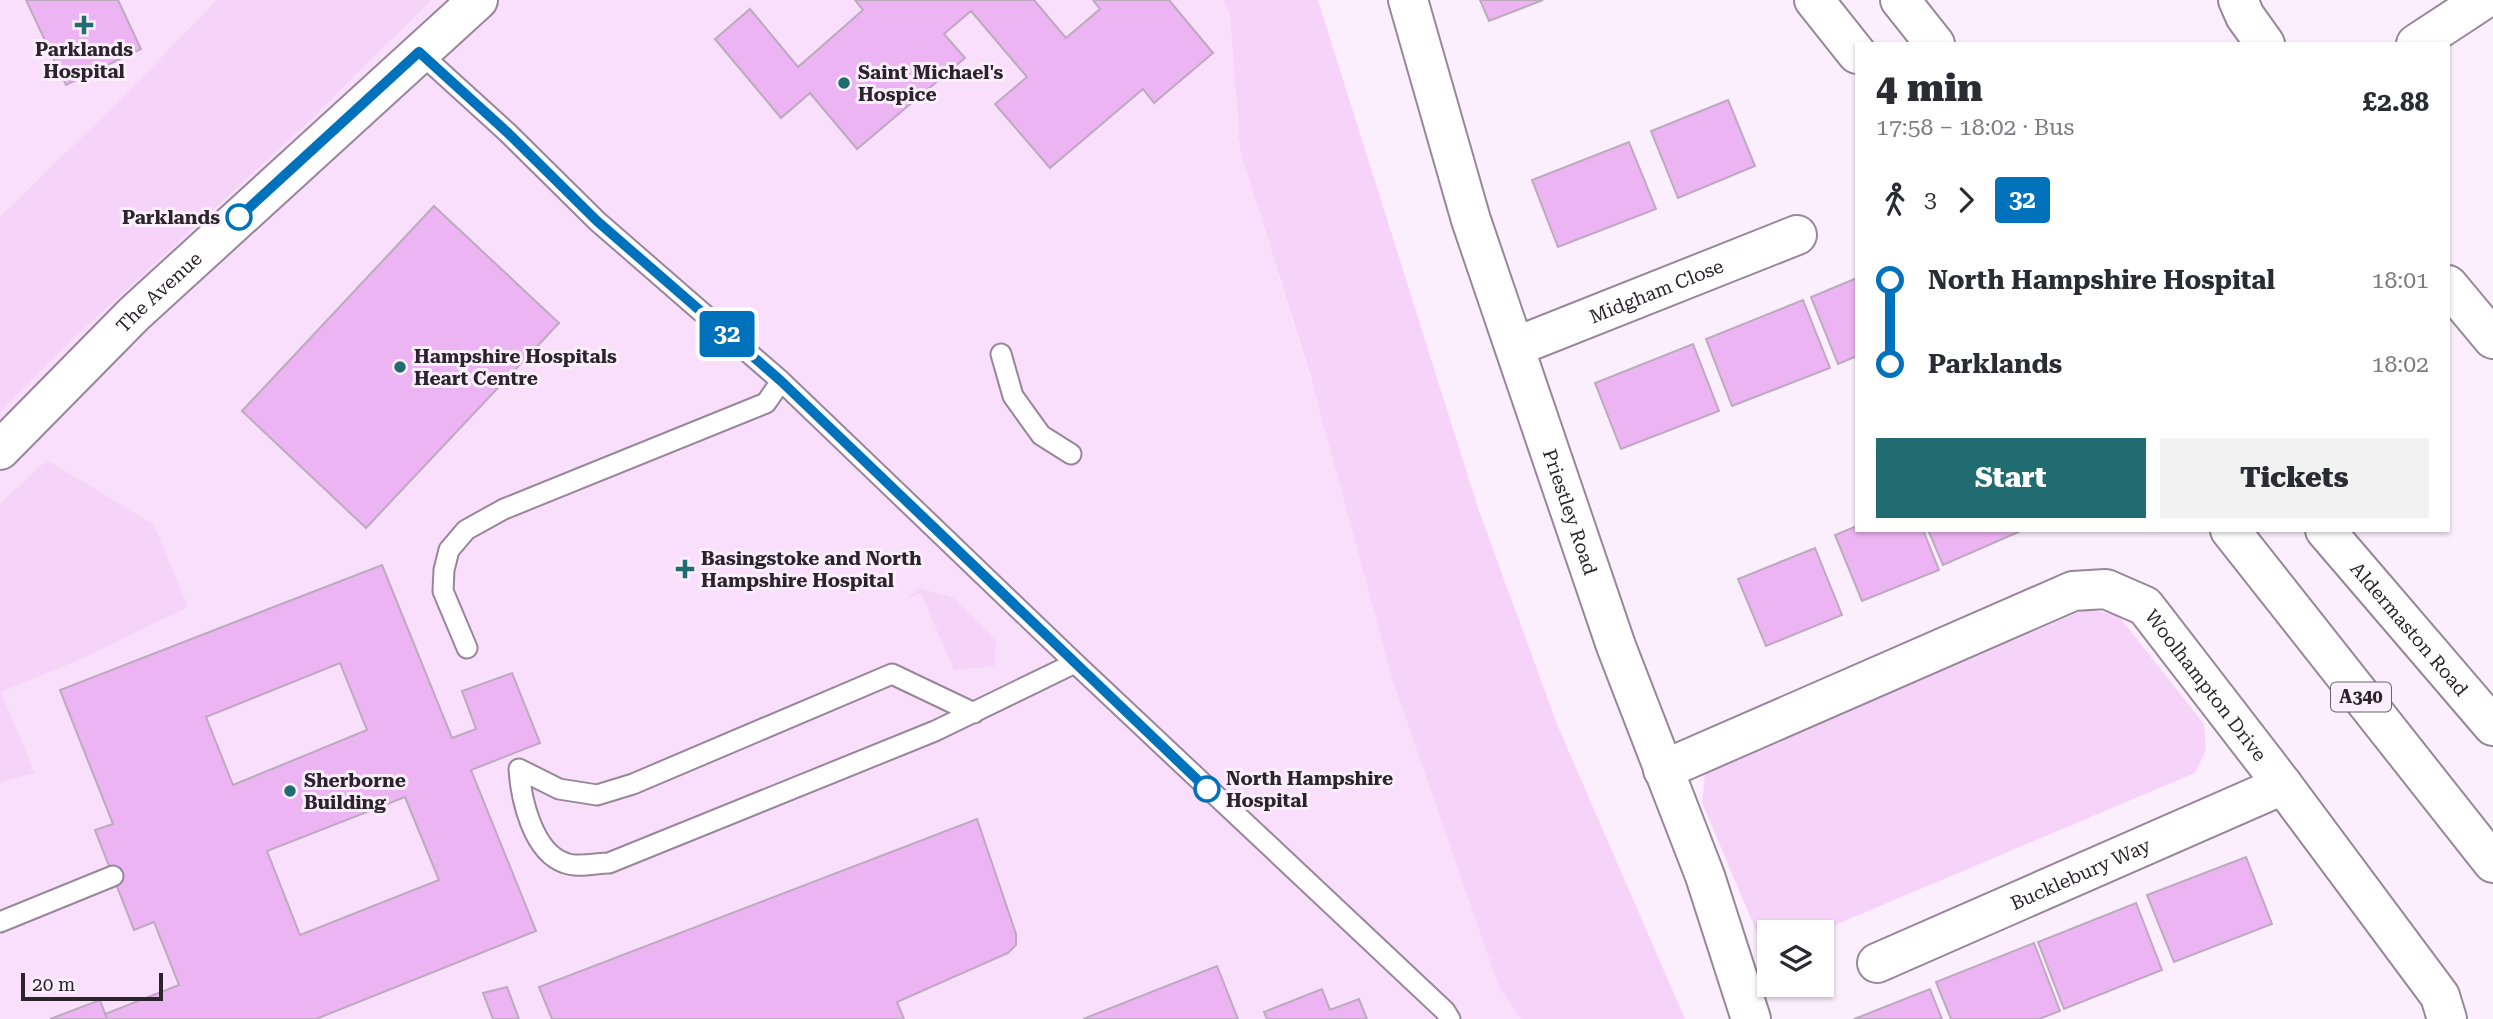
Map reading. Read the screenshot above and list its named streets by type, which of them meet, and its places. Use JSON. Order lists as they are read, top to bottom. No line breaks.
{"streets":{"street":["Midgham Close","The Avenue","Priestley Road","Aldermaston Road","Woolhampton Drive","A340","Bucklebury Way"]},"crossings":[["Midgham Close","Priestley Road"],["Priestley Road","Woolhampton Drive"],["Woolhampton Drive","Bucklebury Way"]],"places":{"health":["Parklands Hospital","Basingstoke and North Hampshire Hospital"],"other":["Saint Michael's Hospice","Parklands","Hampshire Hospitals Heart Centre","North Hampshire Hospital","Sherborne Building"]},"lines":["bus line 32"],"scale_bar":"20 m","page":{"on_map":"32","heading":["4 min","17:58 – 18:02 · Bus","£2.88"],"legs":["3","32"],"list":[{"name":"North Hampshire Hospital","value":"18:01"},{"name":"Parklands","value":"18:02"}],"buttons":["Start","Tickets"],"scale":"20 m"}}
